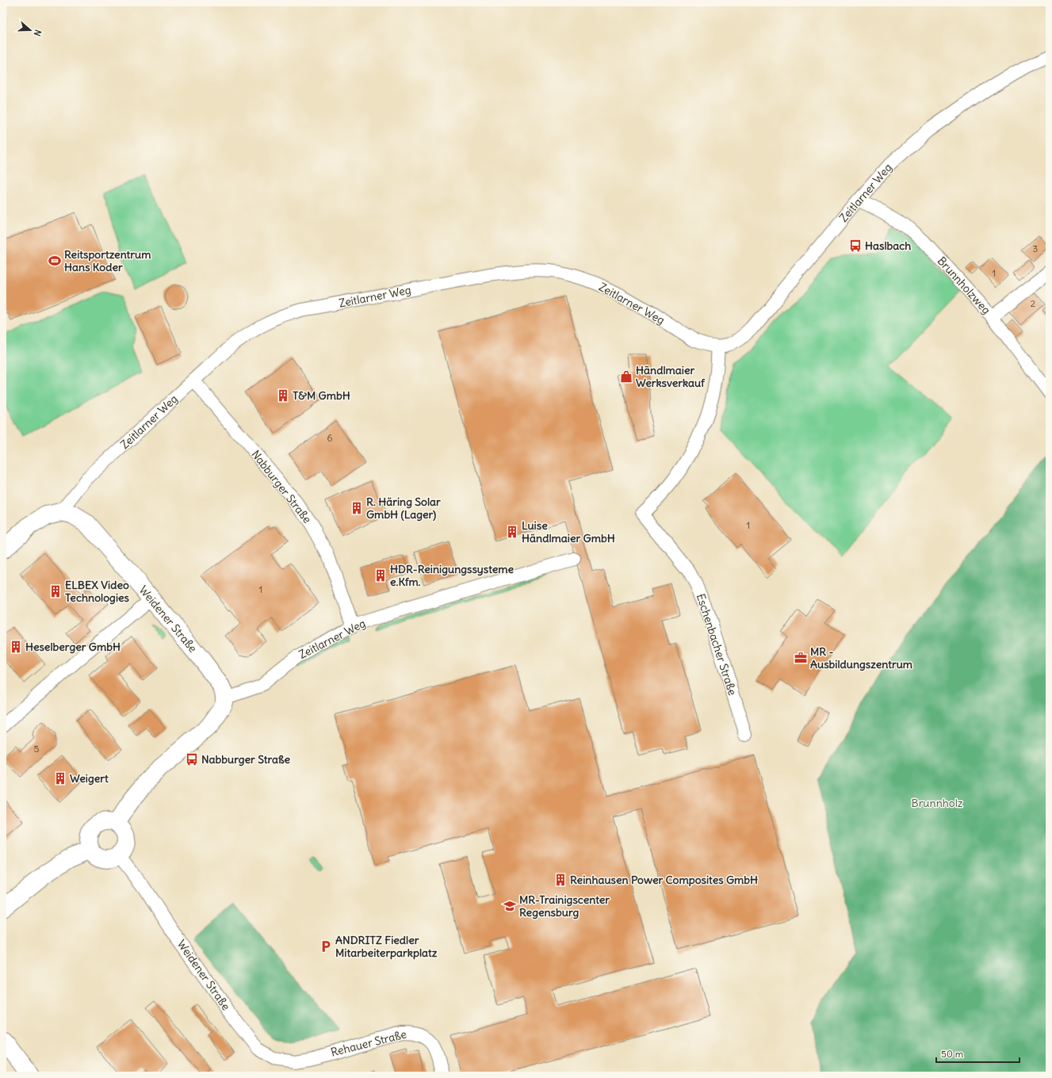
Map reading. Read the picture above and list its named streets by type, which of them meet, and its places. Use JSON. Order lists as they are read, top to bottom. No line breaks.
{"streets":{"main road":["Weidener Straße"],"street":["Zeitlarner Weg","Brunnholzweg","Nabburger Straße","Eschenbacher Straße","Rehauer Straße"]},"crossings":[["Zeitlarner Weg","Brunnholzweg"],["Zeitlarner Weg","Nabburger Straße"],["Zeitlarner Weg","Weidener Straße"],["Zeitlarner Weg","Eschenbacher Straße"],["Weidener Straße","Rehauer Straße"]],"parks":["Brunnholz"],"places":{"bus stop":["Haslbach","Nabburger Straße"],"sports":["Reitsportzentrum Hans Koder"],"shop":["Händlmaier Werksverkauf"],"building":["T&M GmbH","R. Häring Solar GmbH (Lager)","Luise Händlmaier GmbH","HDR-Reinigungssysteme e.Kfm.","ELBEX Video Technologies","Heselberger GmbH","Weigert","Reinhausen Power Composites GmbH"],"office":["MR - Ausbildungszentrum"],"school or university":["MR-Trainigscenter Regensburg"],"parking":["ANDRITZ Fiedler Mitarbeiterparkplatz"]},"house_numbers":["3","1","2","6","1","1","5"],"scale_bar":"50 m","north":"right"}
